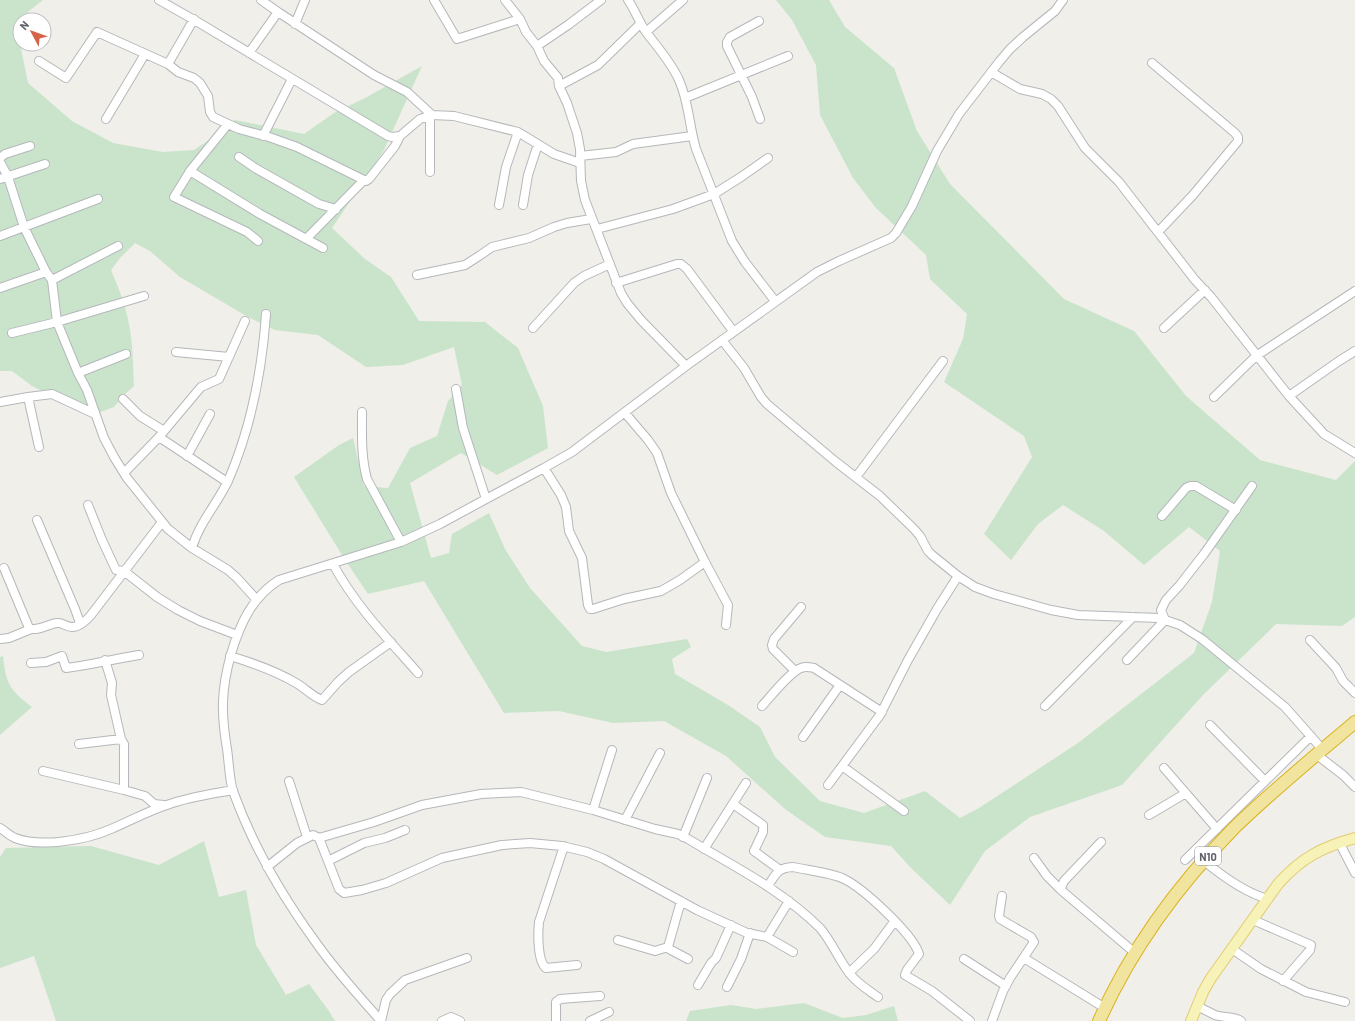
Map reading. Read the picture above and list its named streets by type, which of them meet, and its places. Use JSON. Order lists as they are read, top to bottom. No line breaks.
{"streets":{"highway":["N10"]},"north":"top left"}
